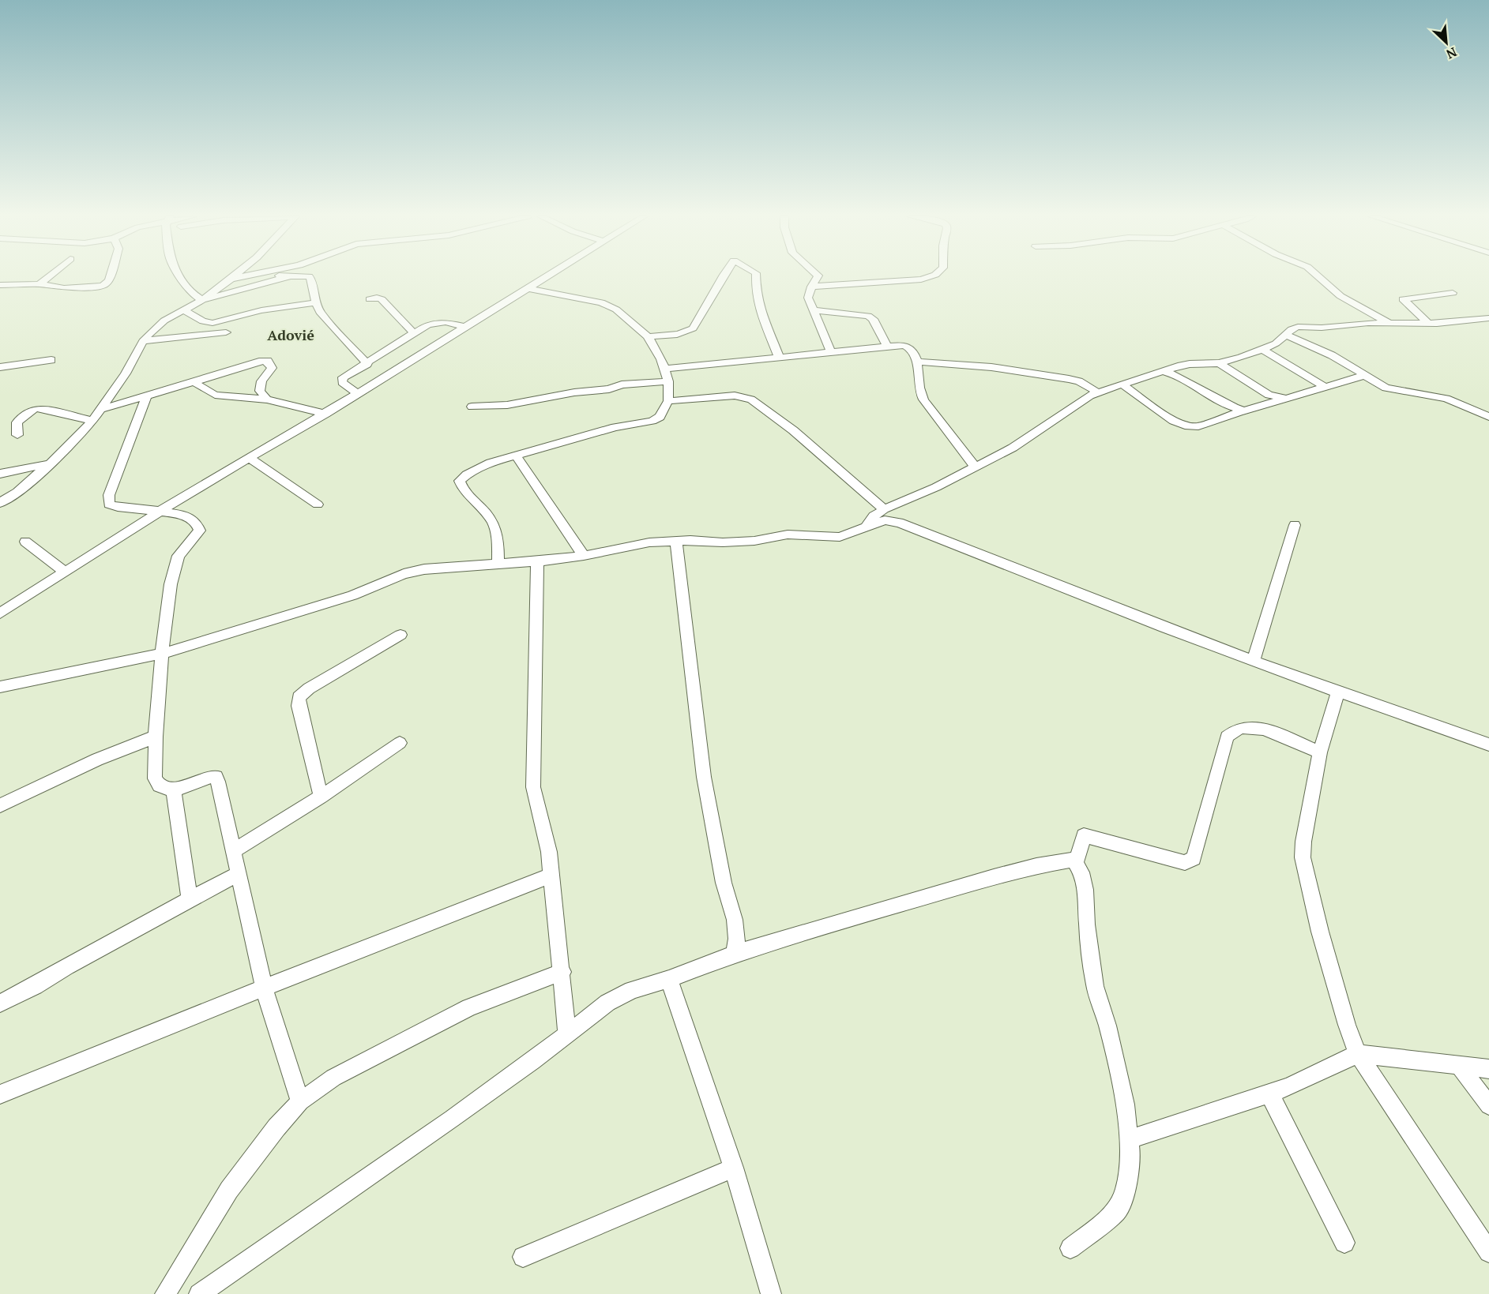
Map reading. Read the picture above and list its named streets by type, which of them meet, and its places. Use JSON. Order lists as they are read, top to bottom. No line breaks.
{"districts":["Adovié"],"north":"bottom right"}
